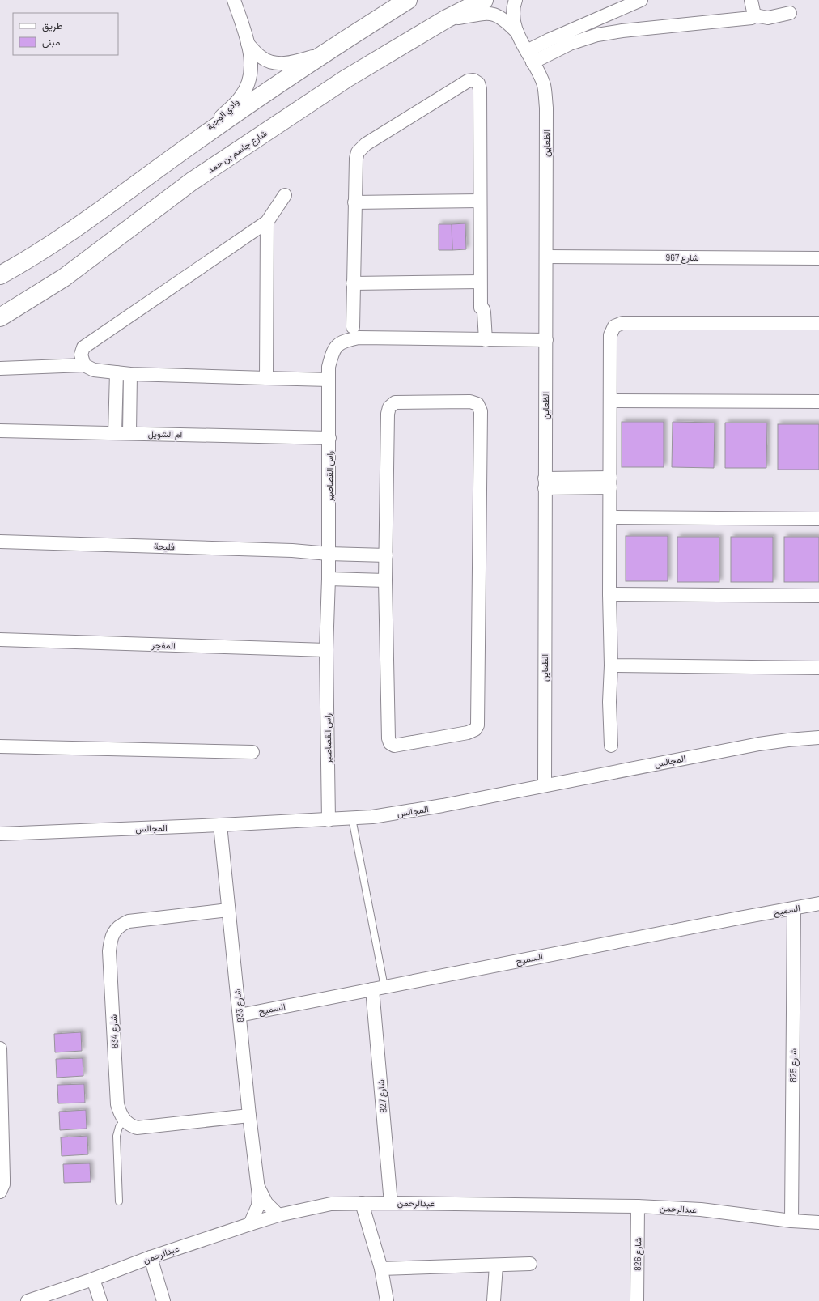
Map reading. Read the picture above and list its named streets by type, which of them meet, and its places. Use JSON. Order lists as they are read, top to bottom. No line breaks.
{"streets":{"main road":["شارع جاسم بن حمد"],"street":["وادي الوجبة","الظعاين","شارع 967","ام الشويل","راس القصاصير","فليحة","المفجر","المجالس","السميح","شارع 833","شارع 834","شارع 825","شارع 827","عبدالرحمن","شارع 826"]},"crossings":[["الظعاين","شارع جاسم بن حمد"],["الظعاين","شارع 967"],["الظعاين","راس القصاصير"],["الظعاين","المجالس"],["ام الشويل","راس القصاصير"],["راس القصاصير","فليحة"],["راس القصاصير","المفجر"],["راس القصاصير","المجالس"],["المجالس","شارع 833"],["السميح","شارع 833"],["السميح","شارع 825"],["السميح","شارع 827"],["شارع 833","شارع 834"],["شارع 833","عبدالرحمن"],["شارع 825","عبدالرحمن"],["شارع 827","عبدالرحمن"],["عبدالرحمن","شارع 826"]],"legend":["طريق","مبنى"]}
